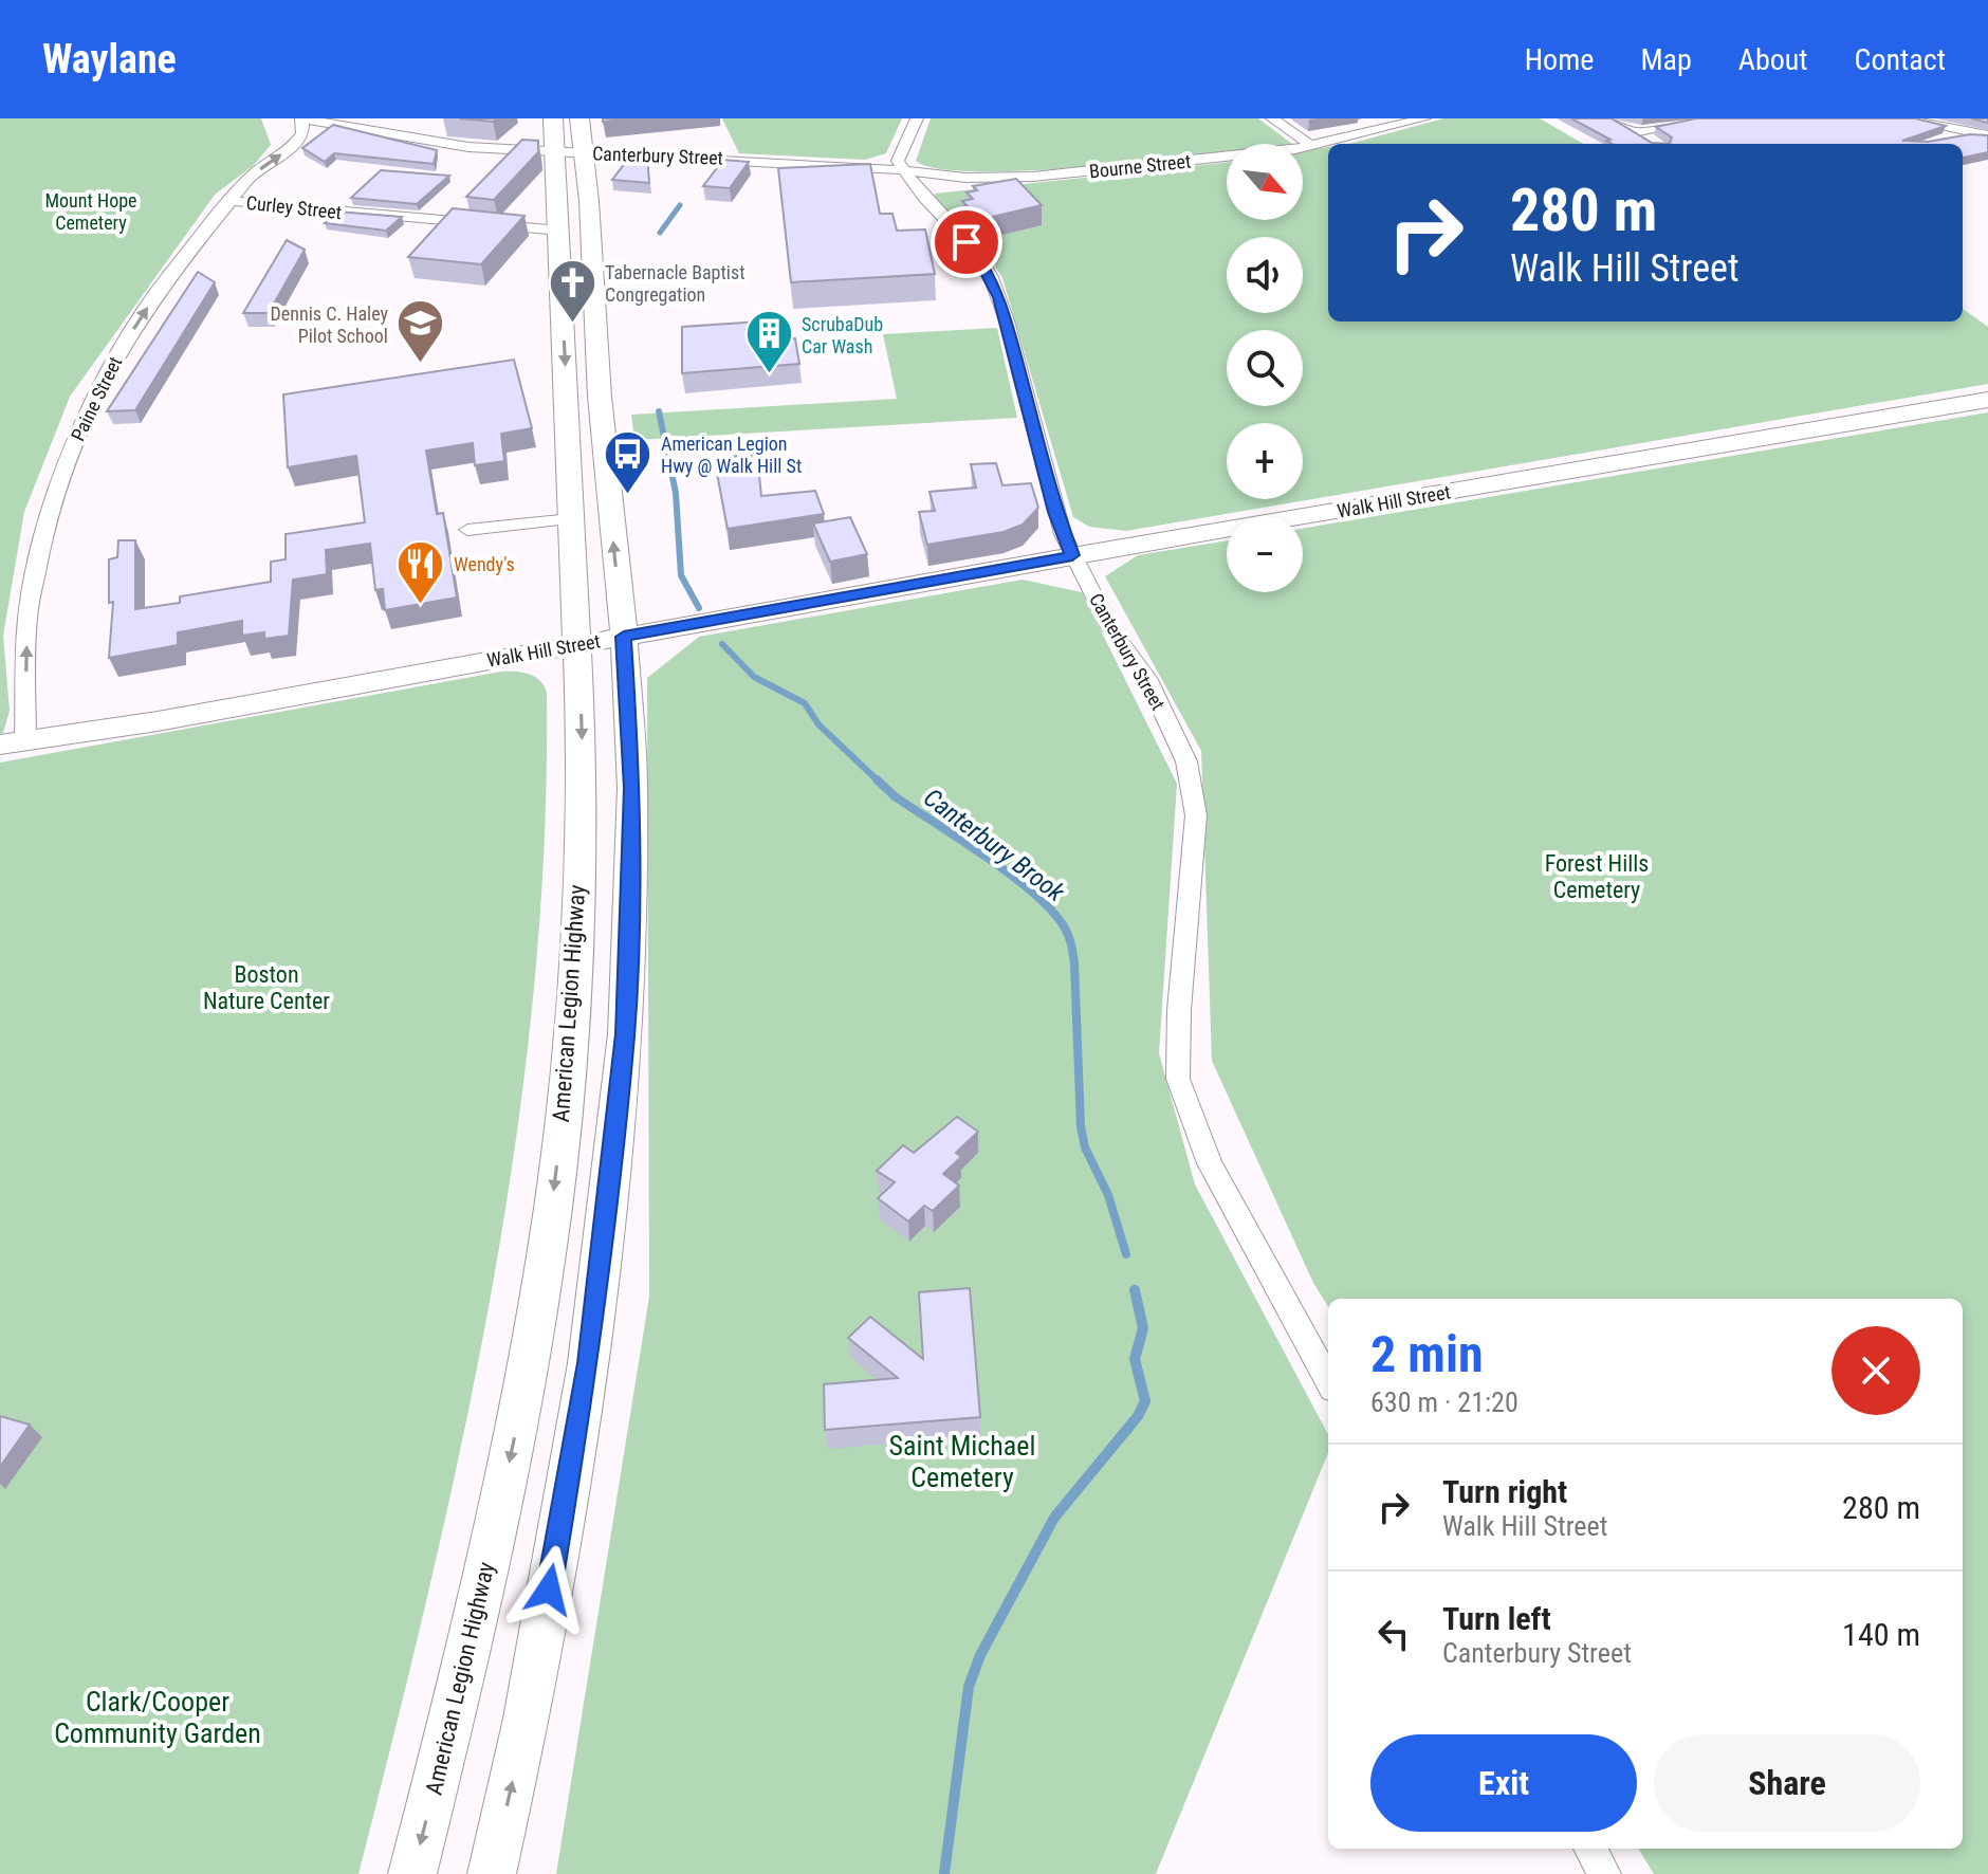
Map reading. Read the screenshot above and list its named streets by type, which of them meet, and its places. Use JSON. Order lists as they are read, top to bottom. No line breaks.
{"streets":{"main road":["Walk Hill Street","American Legion Highway"],"street":["Canterbury Street","Bourne Street","Curley Street","Paine Street"]},"crossings":[["Canterbury Street","Bourne Street"],["Canterbury Street","Paine Street"],["Canterbury Street","Walk Hill Street"],["Canterbury Street","American Legion Highway"],["Curley Street","Paine Street"],["Curley Street","American Legion Highway"],["Paine Street","Walk Hill Street"],["Walk Hill Street","American Legion Highway"]],"one_way":["Paine Street"],"water":["Canterbury Brook"],"parks":["Mount Hope Cemetery","Forest Hills Cemetery","Boston Nature Center","Saint Michael Cemetery","Clark/Cooper Community Garden"],"places":{"church":["Tabernacle Baptist Congregation"],"school or university":["Dennis C. Haley Pilot School"],"building":["ScrubaDub Car Wash"],"bus stop":["American Legion Hwy @ Walk Hill St"],"restaurant":["Wendy's"]},"north":"bottom right","page":{"header":"Waylane","nav":["Home","Map","About","Contact"],"map_buttons":["+","−"],"turn":["280 m","Walk Hill Street"],"heading":["2 min","630 m · 21:20"],"list":[{"name":"Turn right","note":"Walk Hill Street","value":"280 m"},{"name":"Turn left","note":"Canterbury Street","value":"140 m"}],"buttons":["Exit","Share"]}}
